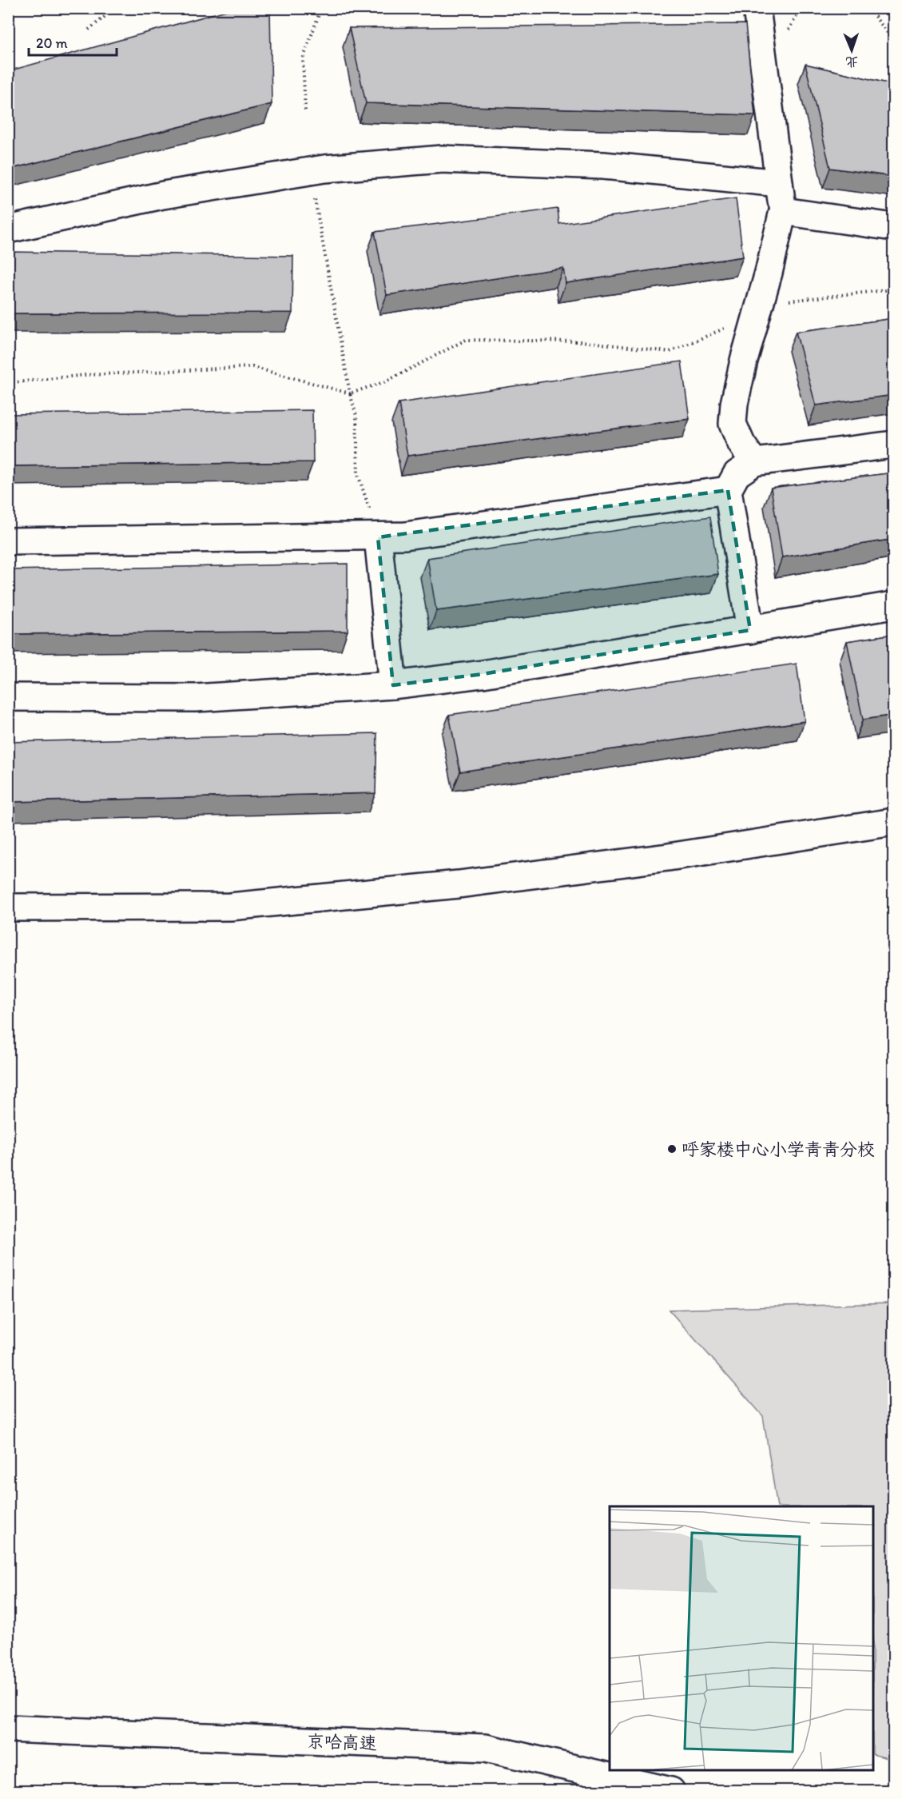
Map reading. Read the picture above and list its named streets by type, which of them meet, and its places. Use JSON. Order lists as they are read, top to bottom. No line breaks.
{"streets":{"main road":["京哈高速"]},"places":["呼家楼中心小学青青分校"],"scale_bar":"20 m","north":"bottom"}
